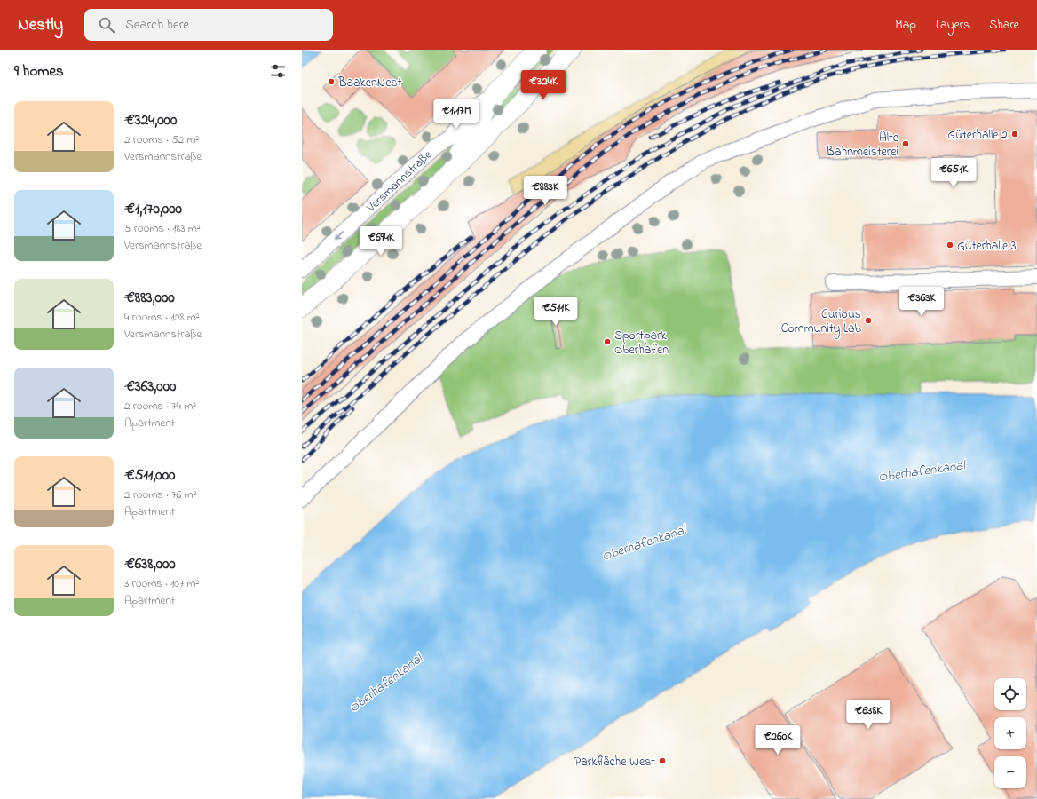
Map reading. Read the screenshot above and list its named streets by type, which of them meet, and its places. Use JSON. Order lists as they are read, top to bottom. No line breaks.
{"streets":{"main road":["Versmannstraße"]},"water":["Oberhafenkanal"],"places":["BaakenNest","Güterhalle 2","Alte Bahnmeisterei","Güterhalle 3","Curious Community Lab","Sportpark Oberhafen","Parkfläche West"],"page":{"header":"Nestly","search":"Search here","nav":["Map","Layers","Share"],"heading":"9 homes","price":["€324K","€1.17M","€651K","€883K","€694K","€363K","€511K","€638K","€260K"],"list":[{"name":"€324,000","note":"2 rooms · 52 m² · Versmannstraße"},{"name":"€1,170,000","note":"5 rooms · 183 m² · Versmannstraße"},{"name":"€883,000","note":"4 rooms · 128 m² · Versmannstraße"},{"name":"€363,000","note":"2 rooms · 74 m² · Apartment"},{"name":"€511,000","note":"2 rooms · 76 m² · Apartment"},{"name":"€638,000","note":"3 rooms · 107 m² · Apartment"}],"map_buttons":["+","−"]}}
